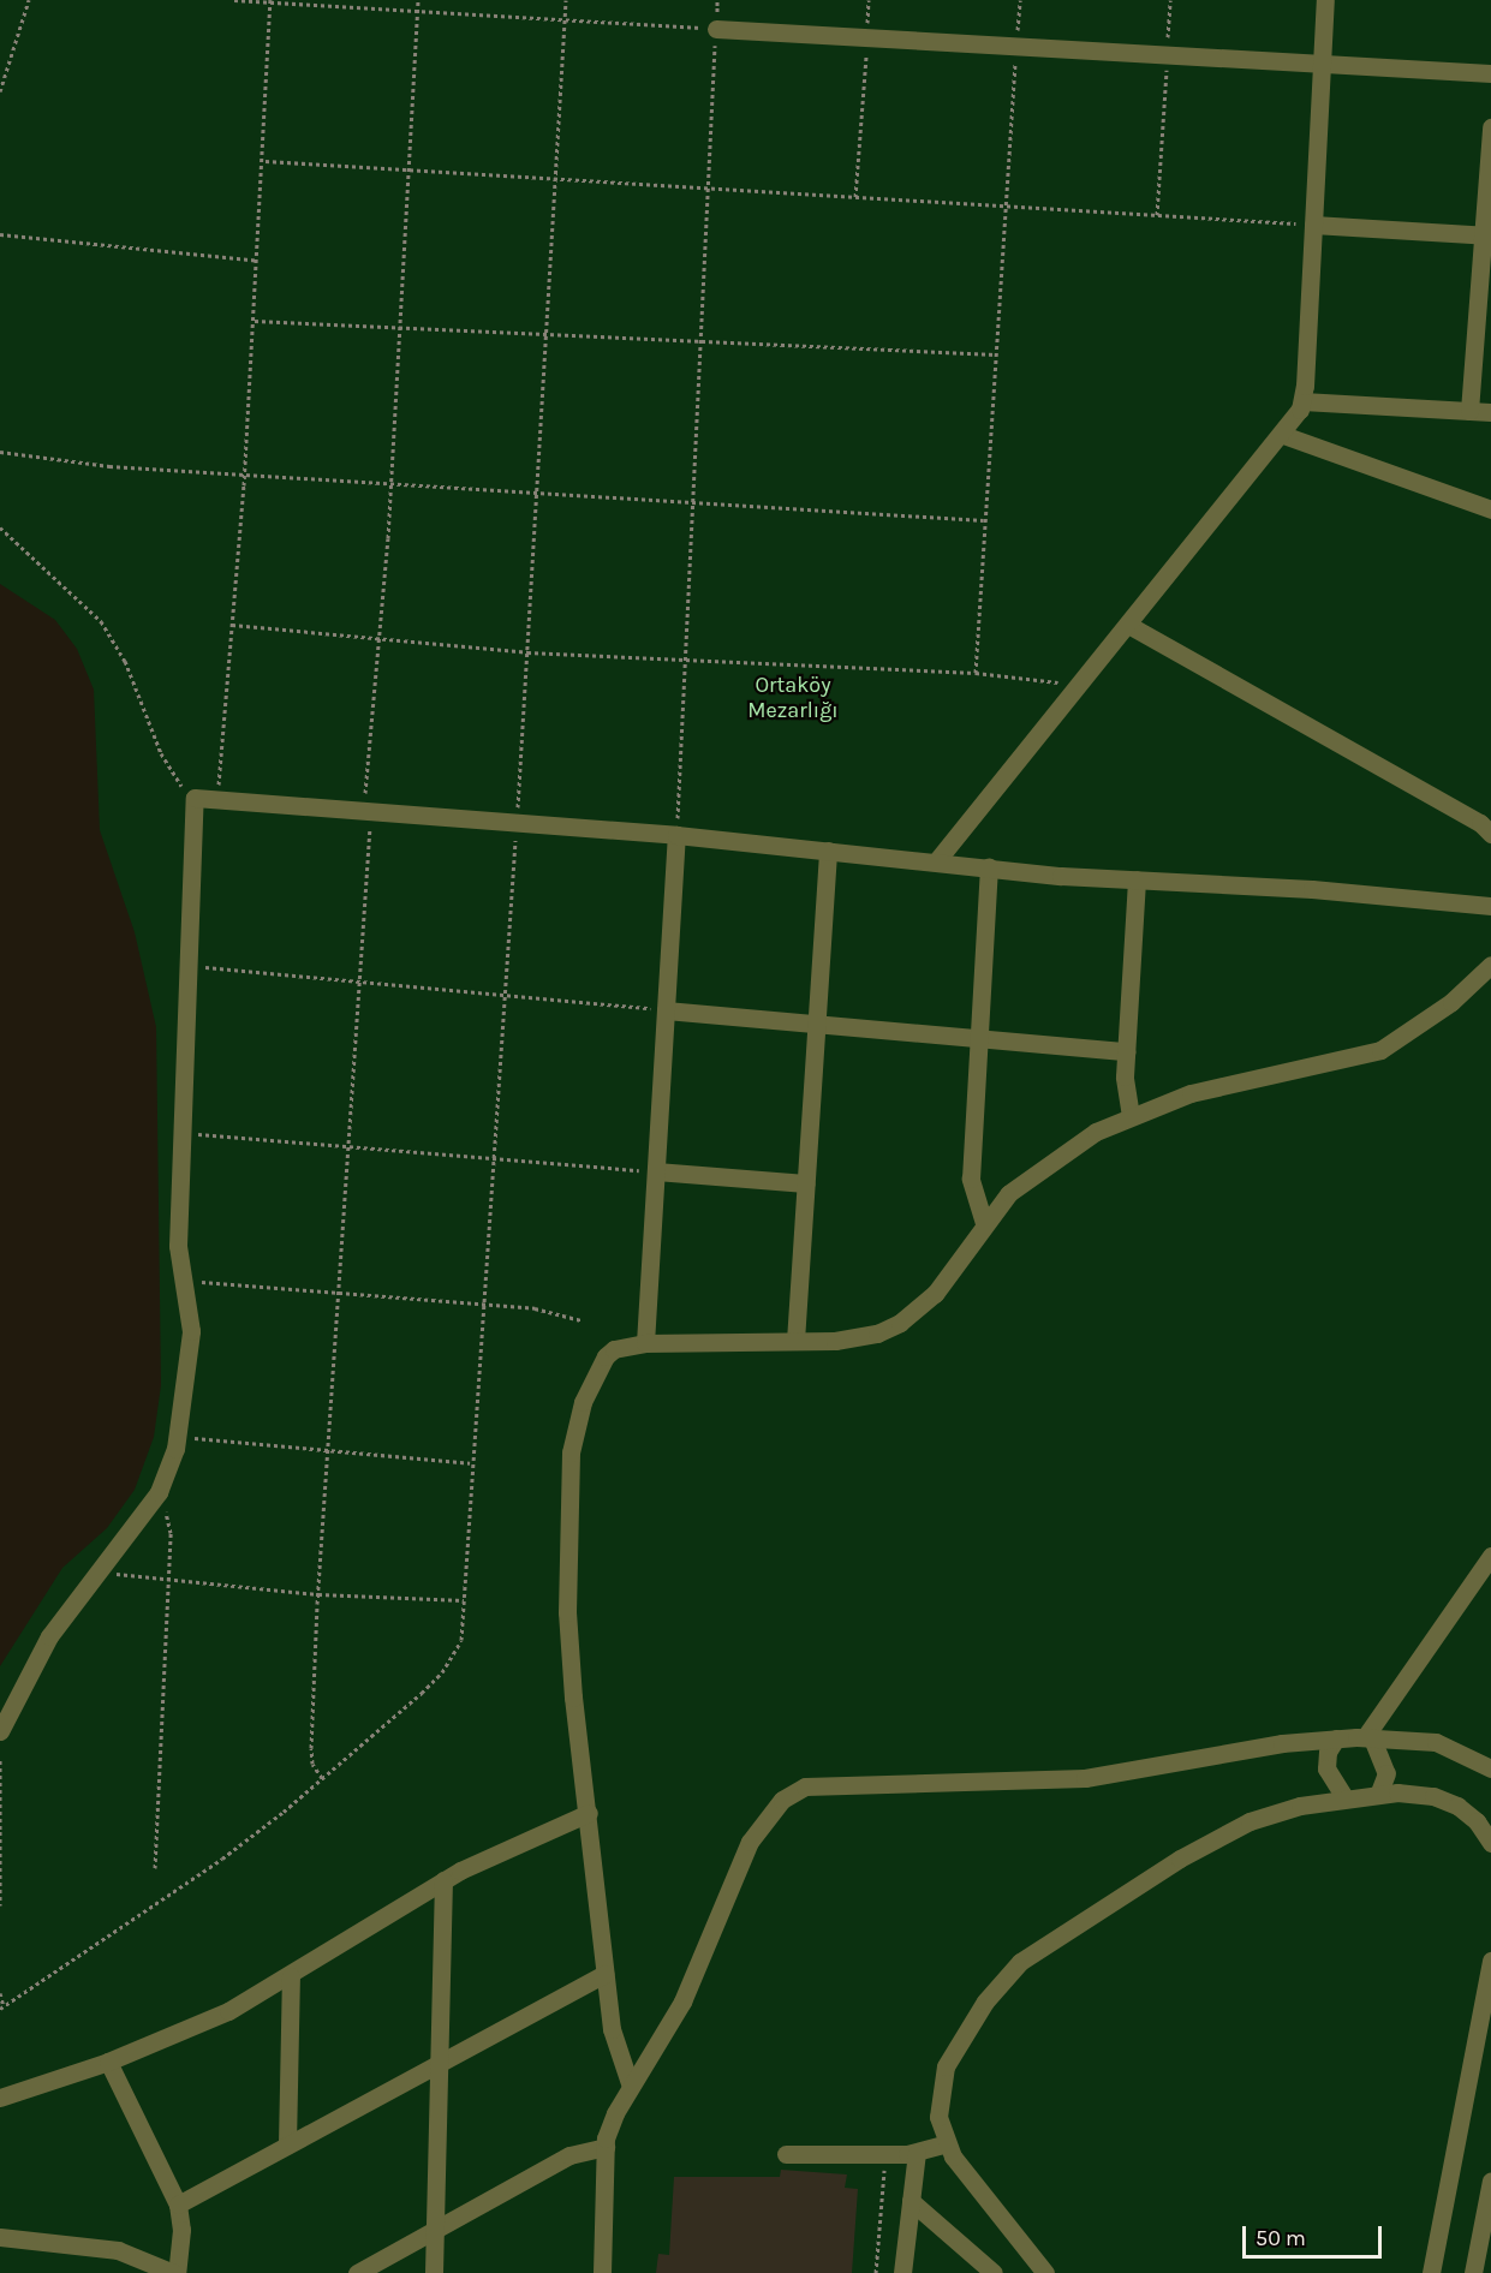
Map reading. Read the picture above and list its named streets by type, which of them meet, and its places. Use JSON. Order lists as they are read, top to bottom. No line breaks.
{"parks":["Ortaköy Mezarlığı"],"scale_bar":"50 m"}
